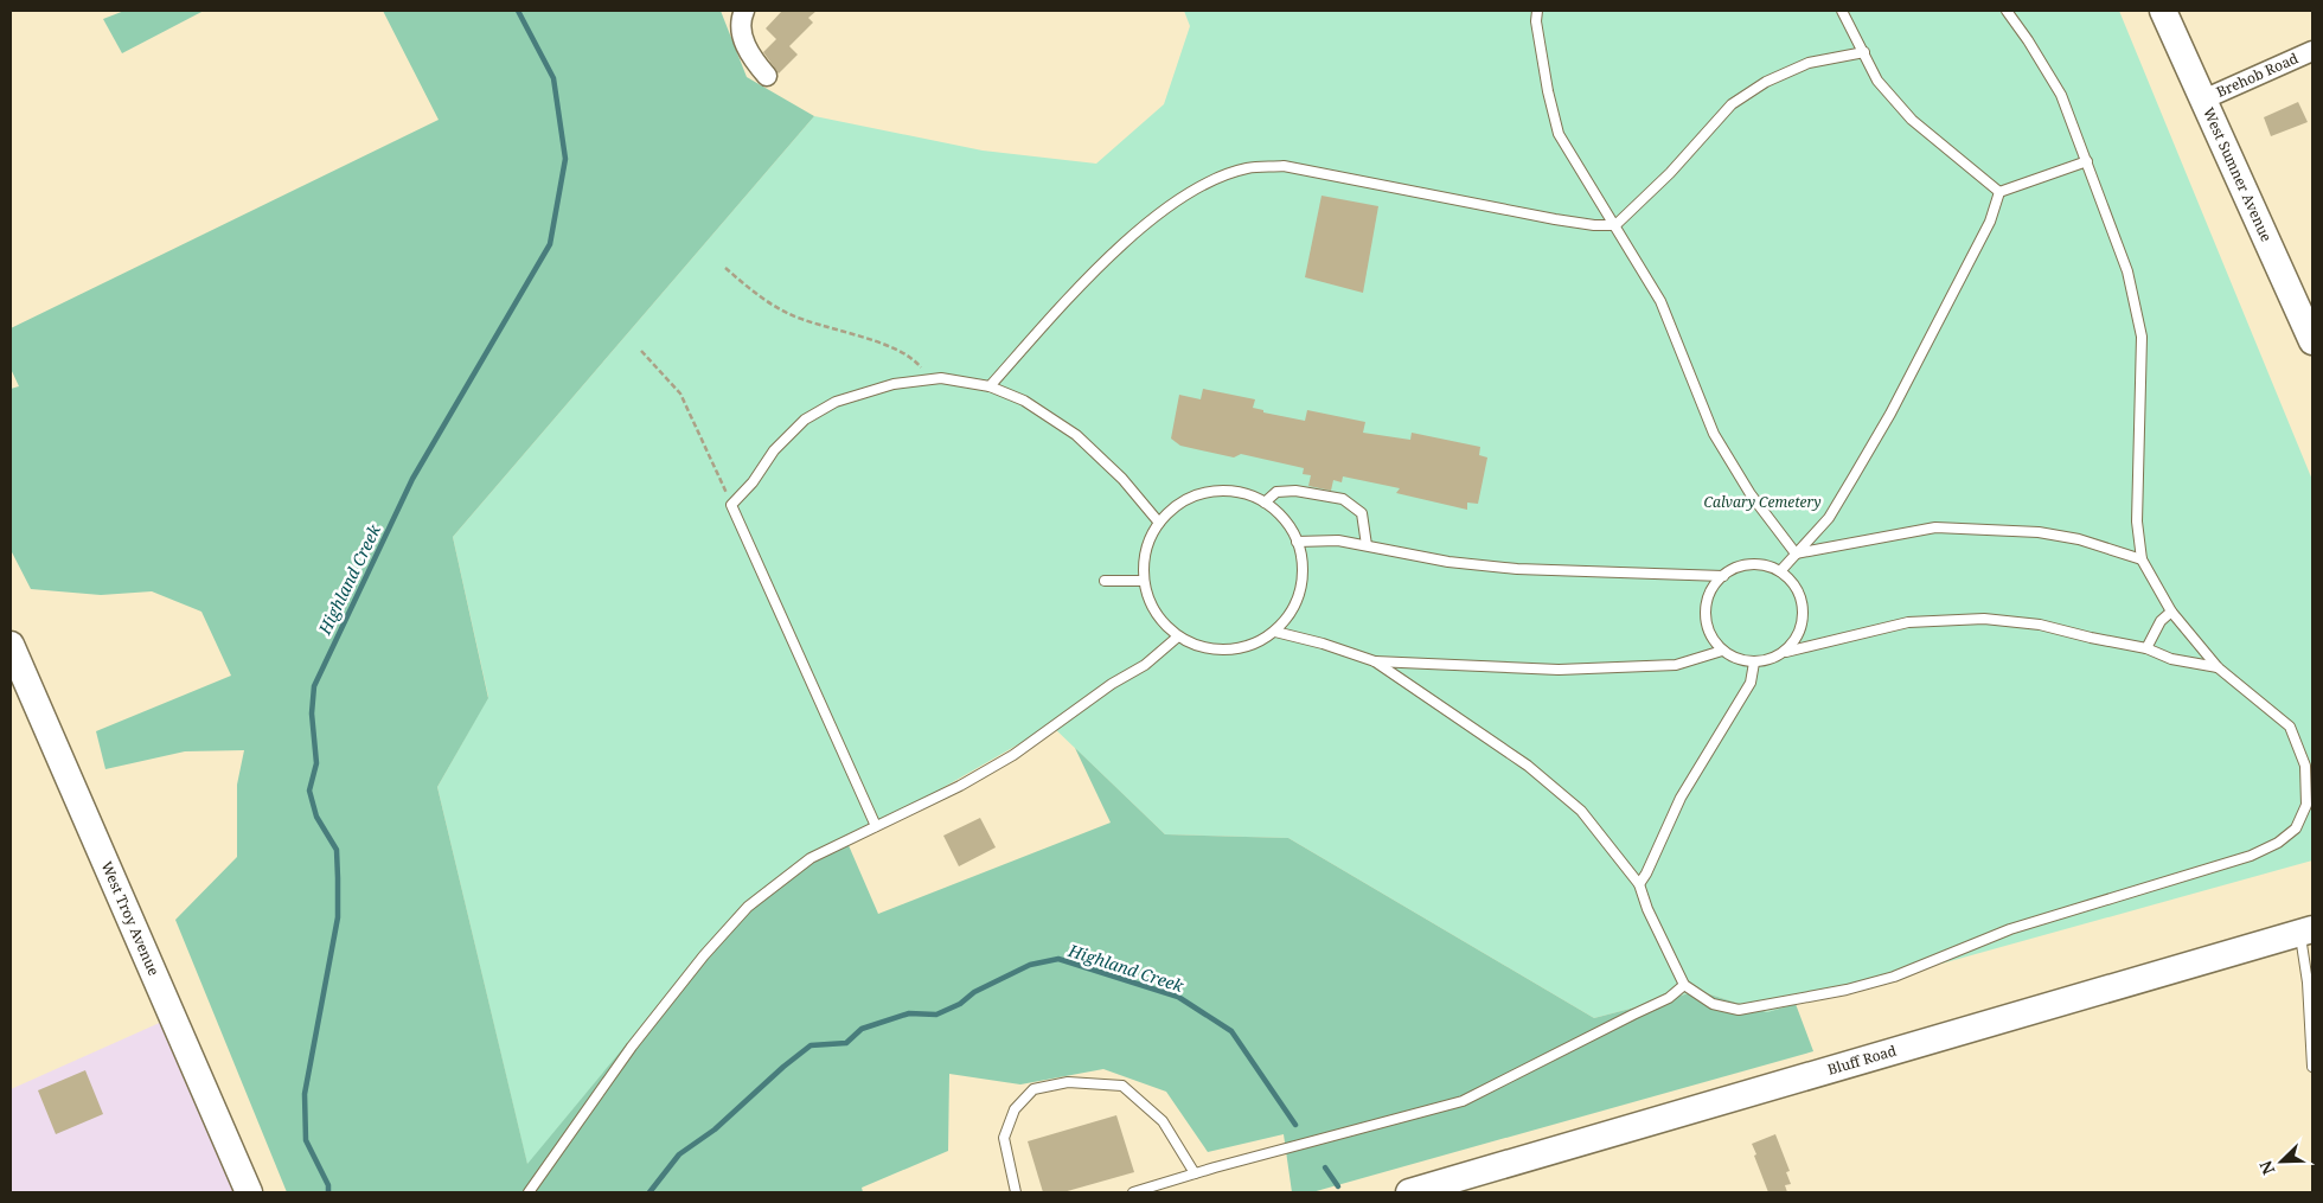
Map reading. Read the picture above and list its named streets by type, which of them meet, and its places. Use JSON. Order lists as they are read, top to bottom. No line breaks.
{"streets":{"main road":["West Sumner Avenue","West Troy Avenue","Bluff Road"],"street":["Brehob Road"]},"crossings":[["Brehob Road","West Sumner Avenue"]],"water":["Highland Creek"],"parks":["Calvary Cemetery"],"north":"bottom left"}
